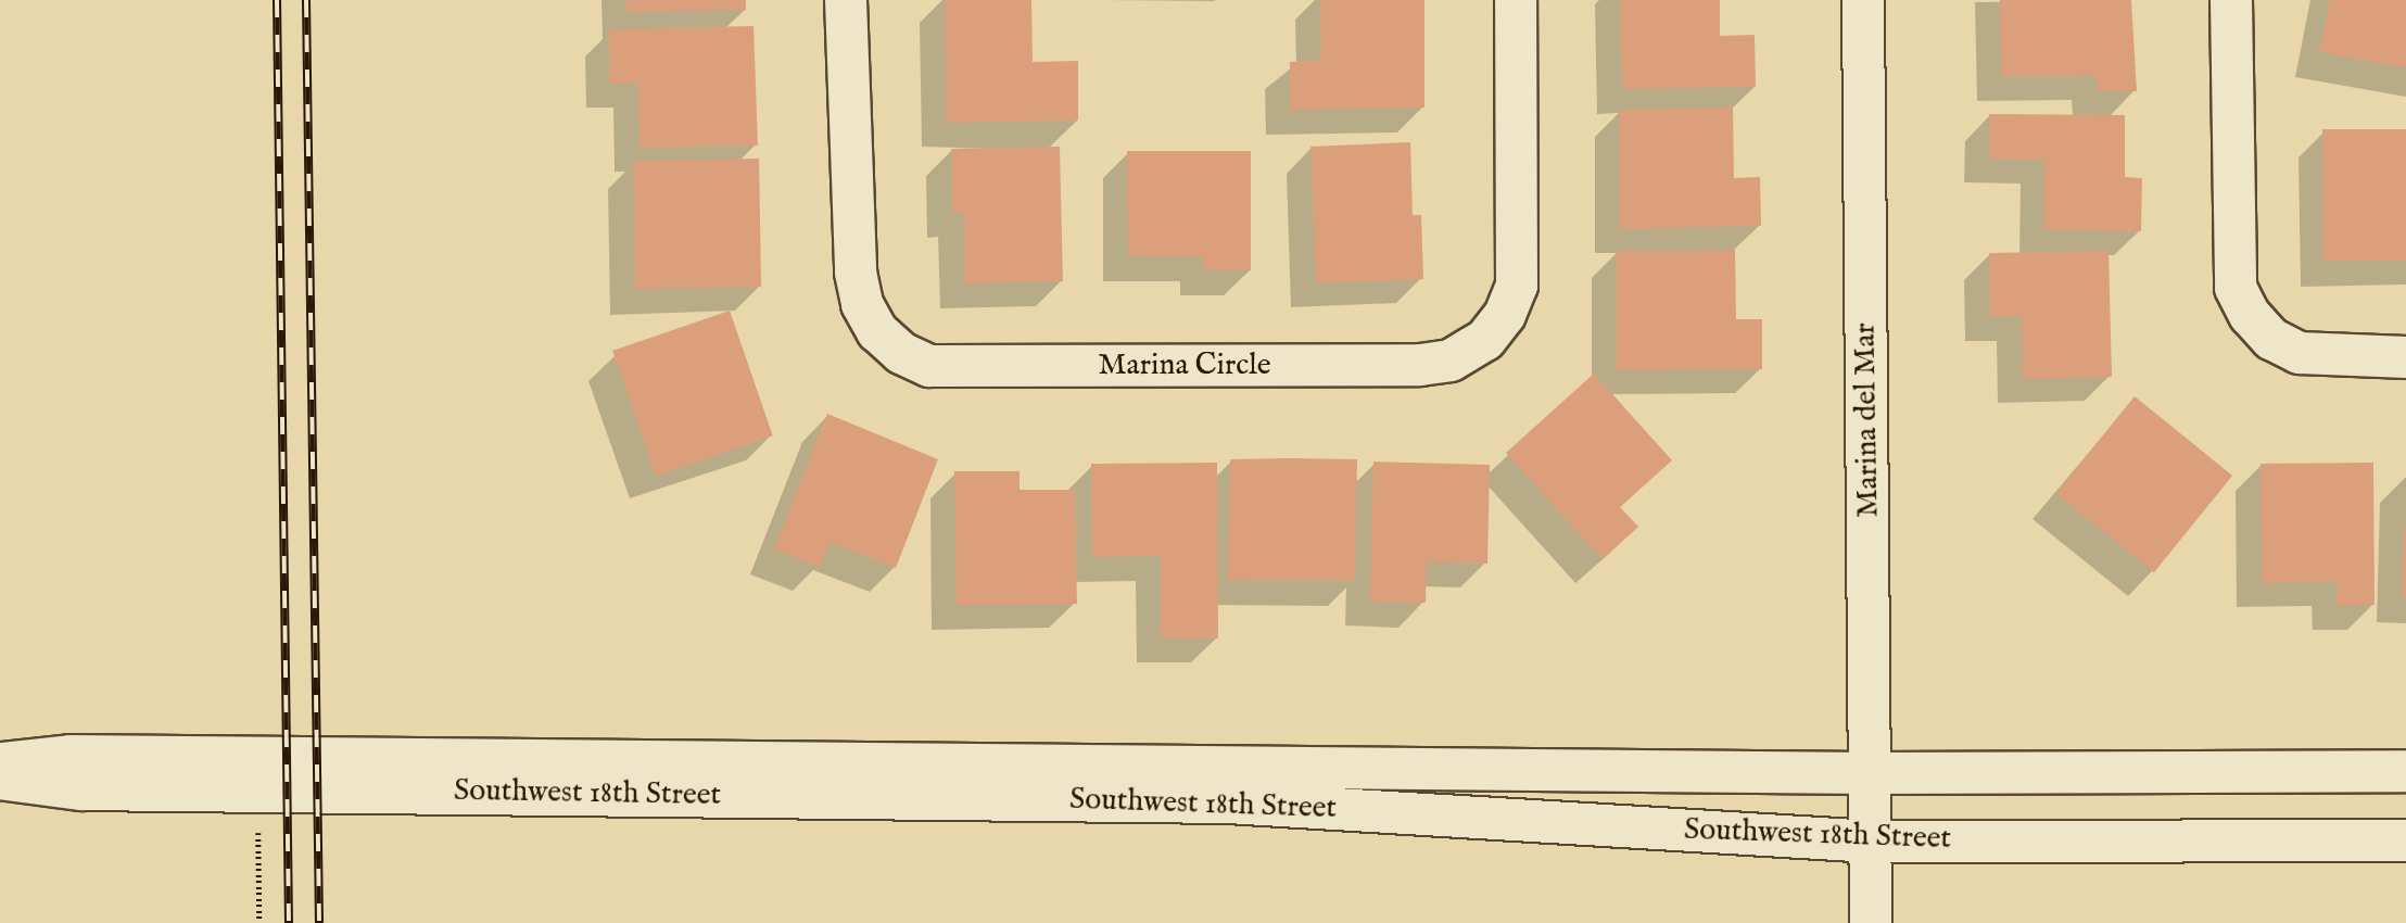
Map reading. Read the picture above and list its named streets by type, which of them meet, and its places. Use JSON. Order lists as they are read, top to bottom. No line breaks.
{"streets":{"main road":["Marina Circle","Marina del Mar","Southwest 18th Street"]},"crossings":[["Marina del Mar","Southwest 18th Street"]]}
